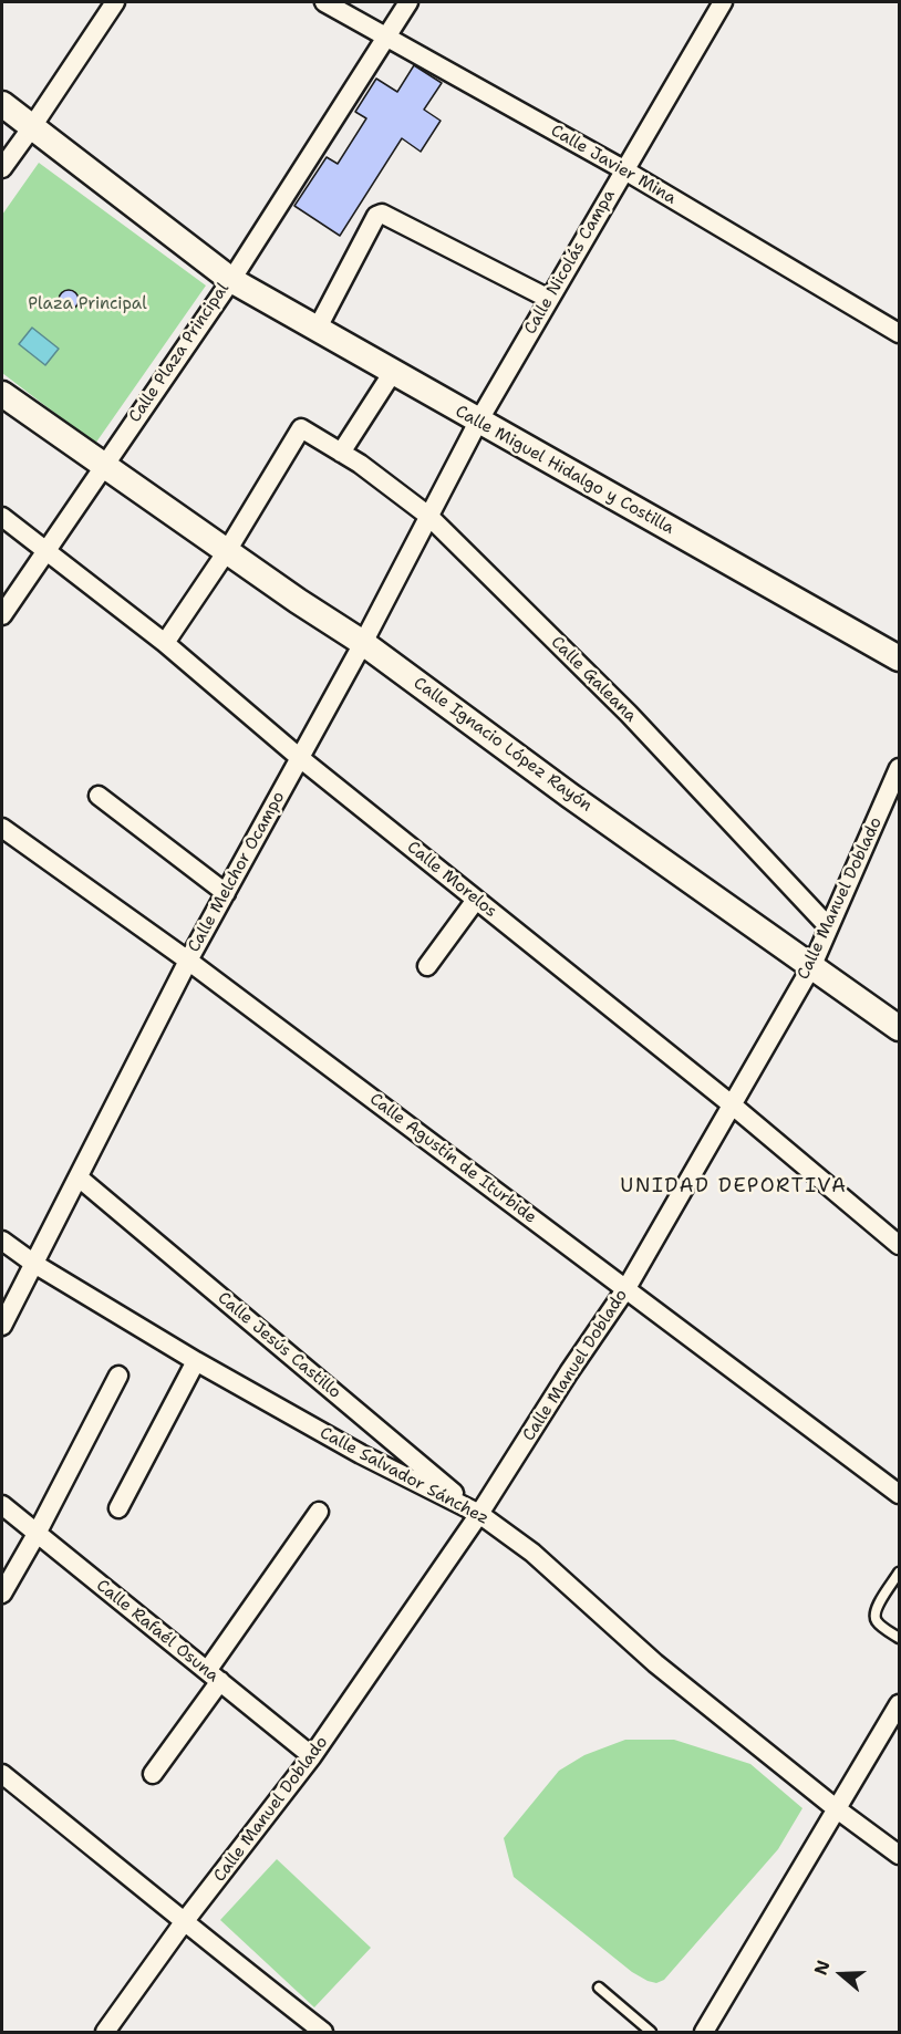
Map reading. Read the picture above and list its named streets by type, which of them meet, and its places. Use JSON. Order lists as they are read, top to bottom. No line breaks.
{"streets":{"street":["Calle Javier Mina","Calle Nicolás Campa","Calle Plaza Principal","Calle Miguel Hidalgo y Costilla","Calle Galeana","Calle Ignacio López Rayón","Calle Melchor Ocampo","Calle Morelos","Calle Manuel Doblado","Calle Agustín de Iturbide","Calle Jesús Castillo","Calle Salvador Sánchez","Calle Rafaél Osuna"]},"crossings":[["Calle Javier Mina","Calle Nicolás Campa"],["Calle Nicolás Campa","Calle Miguel Hidalgo y Costilla"],["Calle Nicolás Campa","Calle Melchor Ocampo"],["Calle Plaza Principal","Calle Miguel Hidalgo y Costilla"],["Calle Plaza Principal","Calle Ignacio López Rayón"],["Calle Plaza Principal","Calle Morelos"],["Calle Miguel Hidalgo y Costilla","Calle Melchor Ocampo"],["Calle Galeana","Calle Ignacio López Rayón"],["Calle Galeana","Calle Melchor Ocampo"],["Calle Galeana","Calle Manuel Doblado"],["Calle Ignacio López Rayón","Calle Melchor Ocampo"],["Calle Ignacio López Rayón","Calle Manuel Doblado"],["Calle Melchor Ocampo","Calle Morelos"],["Calle Melchor Ocampo","Calle Agustín de Iturbide"],["Calle Melchor Ocampo","Calle Jesús Castillo"],["Calle Melchor Ocampo","Calle Salvador Sánchez"],["Calle Morelos","Calle Manuel Doblado"],["Calle Manuel Doblado","Calle Agustín de Iturbide"],["Calle Manuel Doblado","Calle Jesús Castillo"],["Calle Manuel Doblado","Calle Salvador Sánchez"],["Calle Manuel Doblado","Calle Rafaél Osuna"],["Calle Jesús Castillo","Calle Salvador Sánchez"]],"districts":["UNIDAD DEPORTIVA"],"parks":["Plaza Principal"],"north":"left"}
